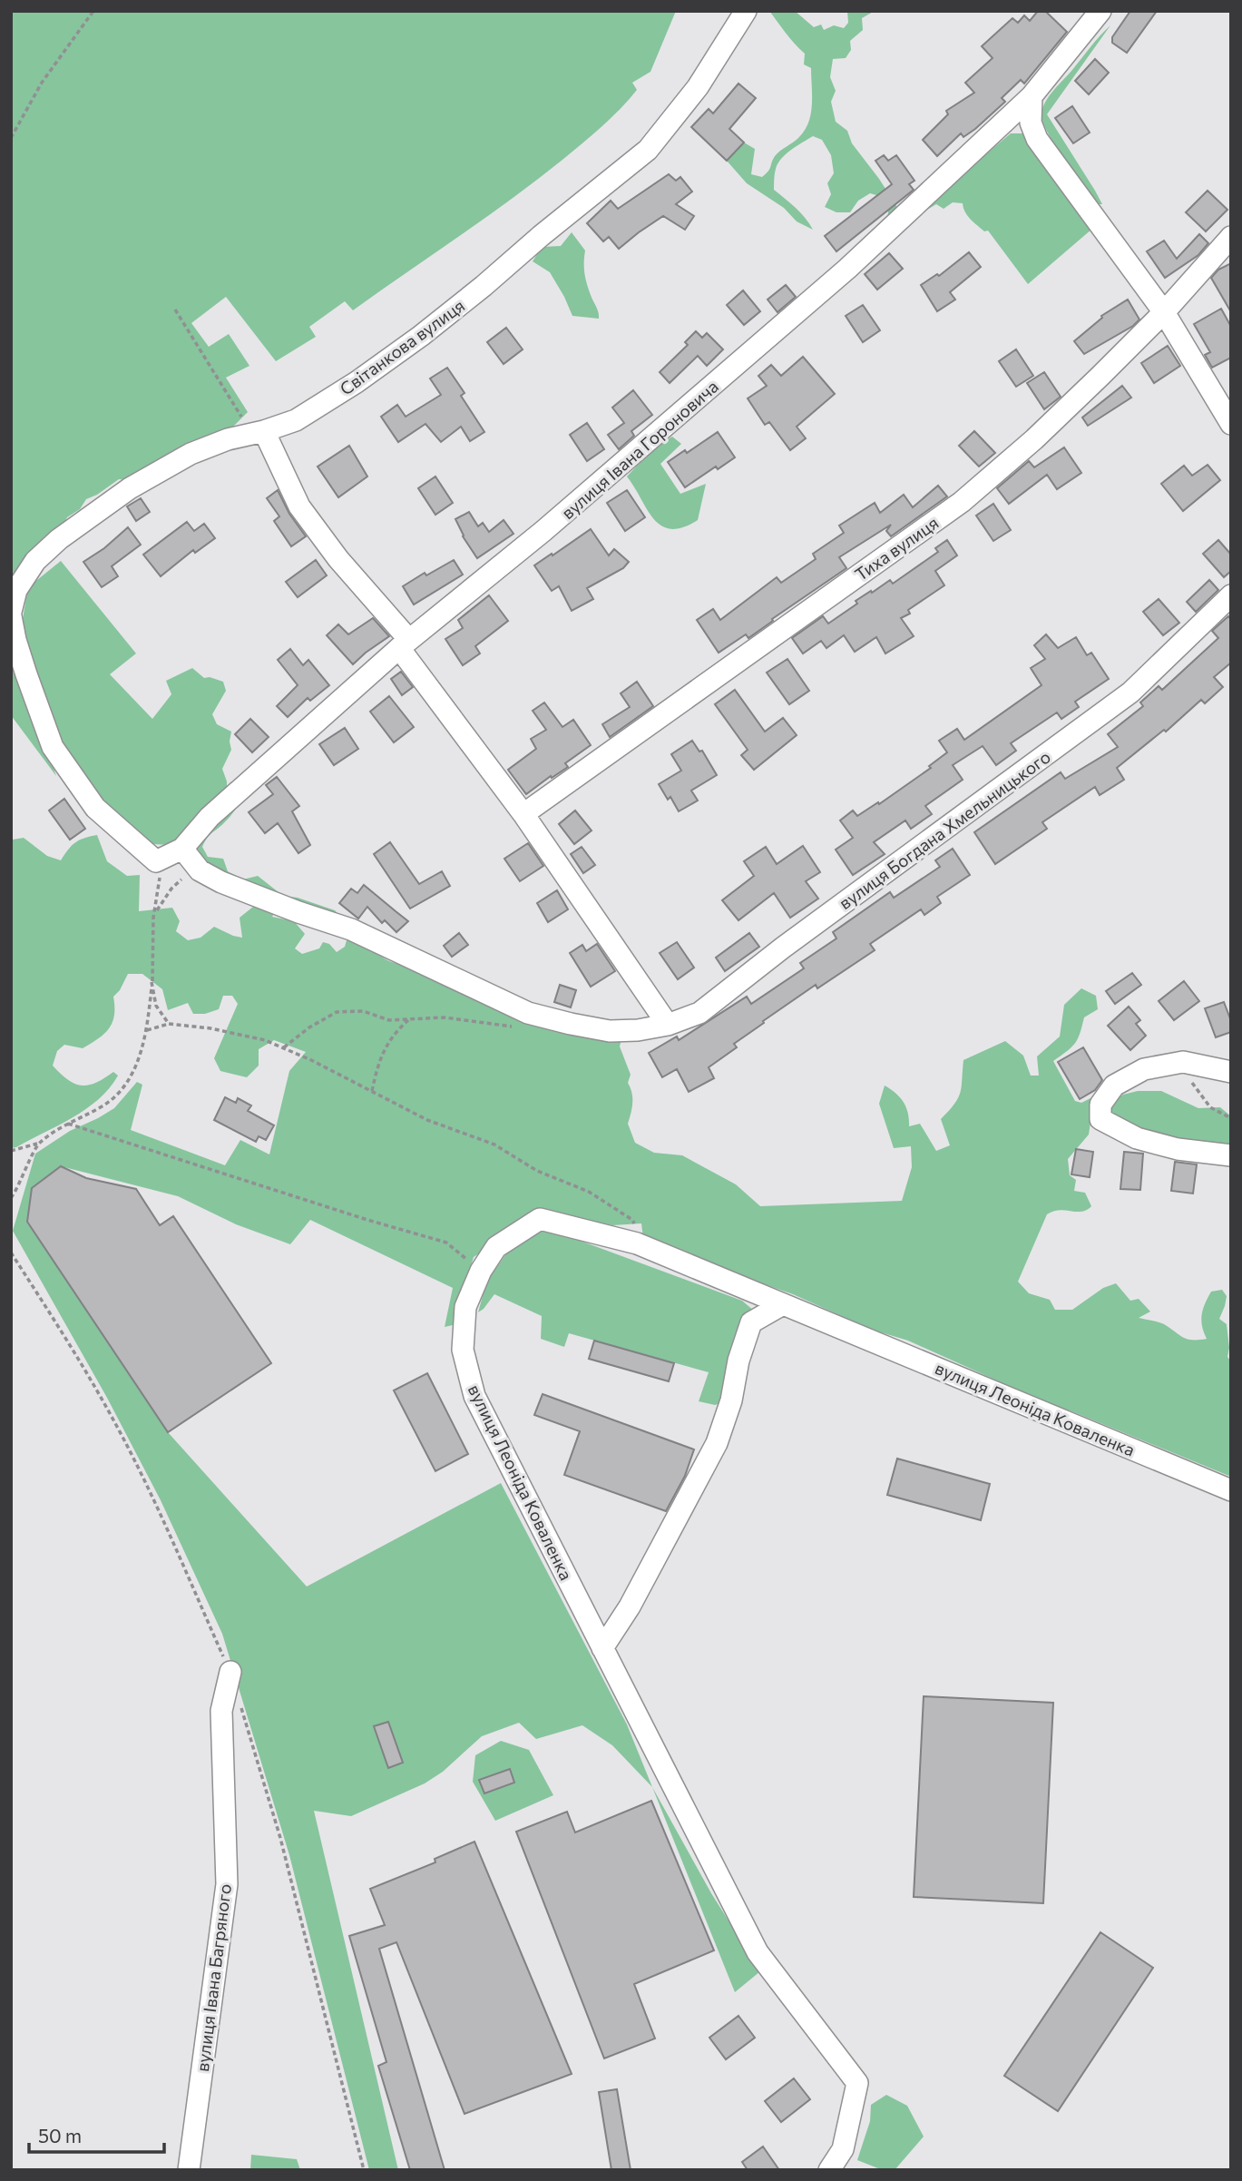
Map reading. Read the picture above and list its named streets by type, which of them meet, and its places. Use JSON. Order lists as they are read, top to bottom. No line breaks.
{"streets":{"street":["Світанкова вулиця","вулиця Івана Гороновича","Тиха вулиця","вулиця Богдана Хмельницького","вулиця Леоніда Коваленка","вулиця Івана Багряного"]},"crossings":[["Світанкова вулиця","вулиця Івана Гороновича"]],"scale_bar":"50 m"}
